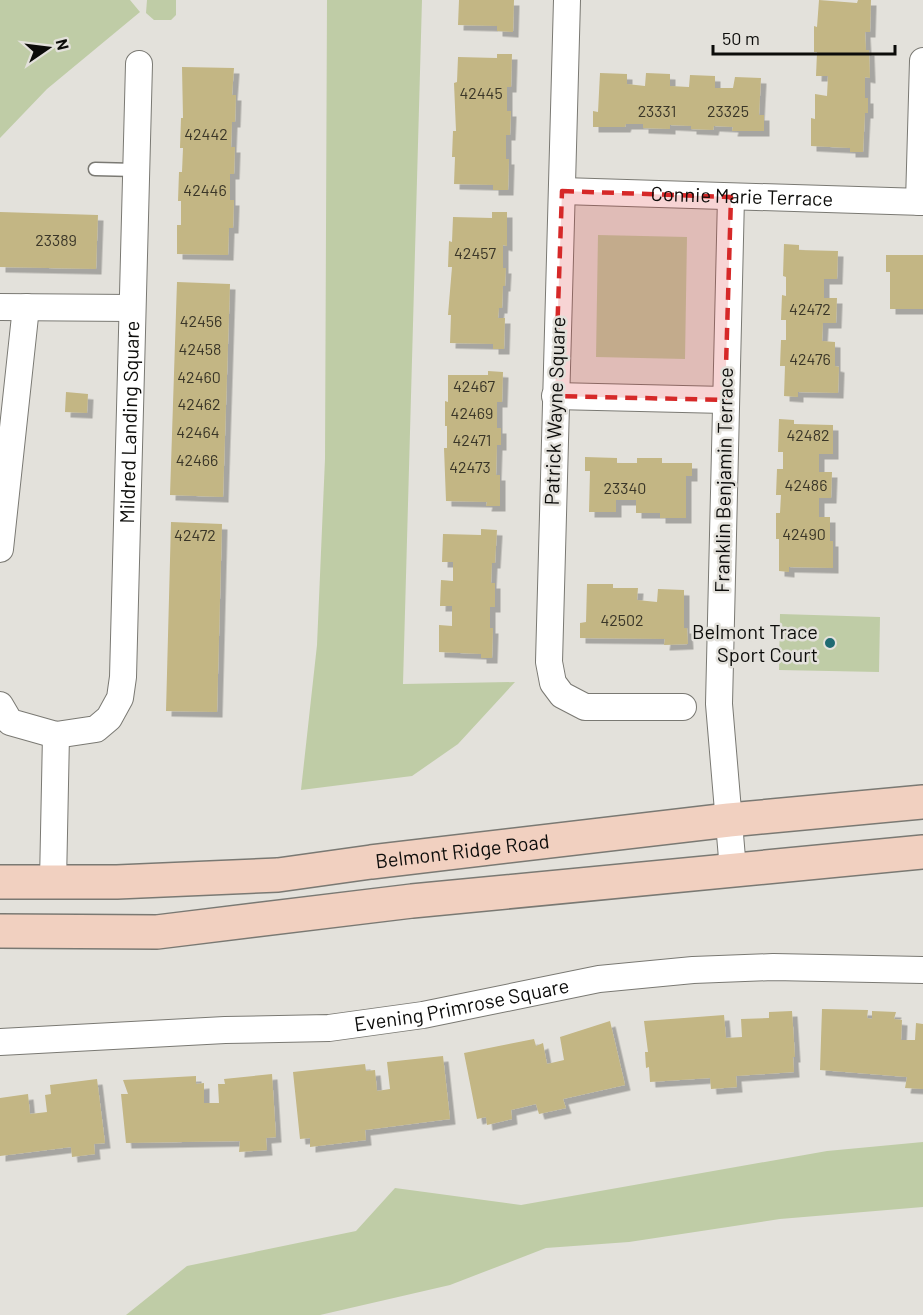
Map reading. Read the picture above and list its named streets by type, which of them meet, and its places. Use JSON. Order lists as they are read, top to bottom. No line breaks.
{"streets":{"main road":["Belmont Ridge Road"],"street":["Connie Marie Terrace","Patrick Wayne Square","Mildred Landing Square","Franklin Benjamin Terrace","Evening Primrose Square"]},"crossings":[["Connie Marie Terrace","Patrick Wayne Square"],["Connie Marie Terrace","Franklin Benjamin Terrace"],["Franklin Benjamin Terrace","Belmont Ridge Road"]],"places":["Belmont Trace Sport Court"],"house_numbers":["42445","23331","23325","42442","42446","23389","42457","42472","42456","42458","42476","42460","42467","42462","42469","42464","42482","42471","42466","42473","42486","23340","42490","42472","42502"],"scale_bar":"50 m","north":"right"}
